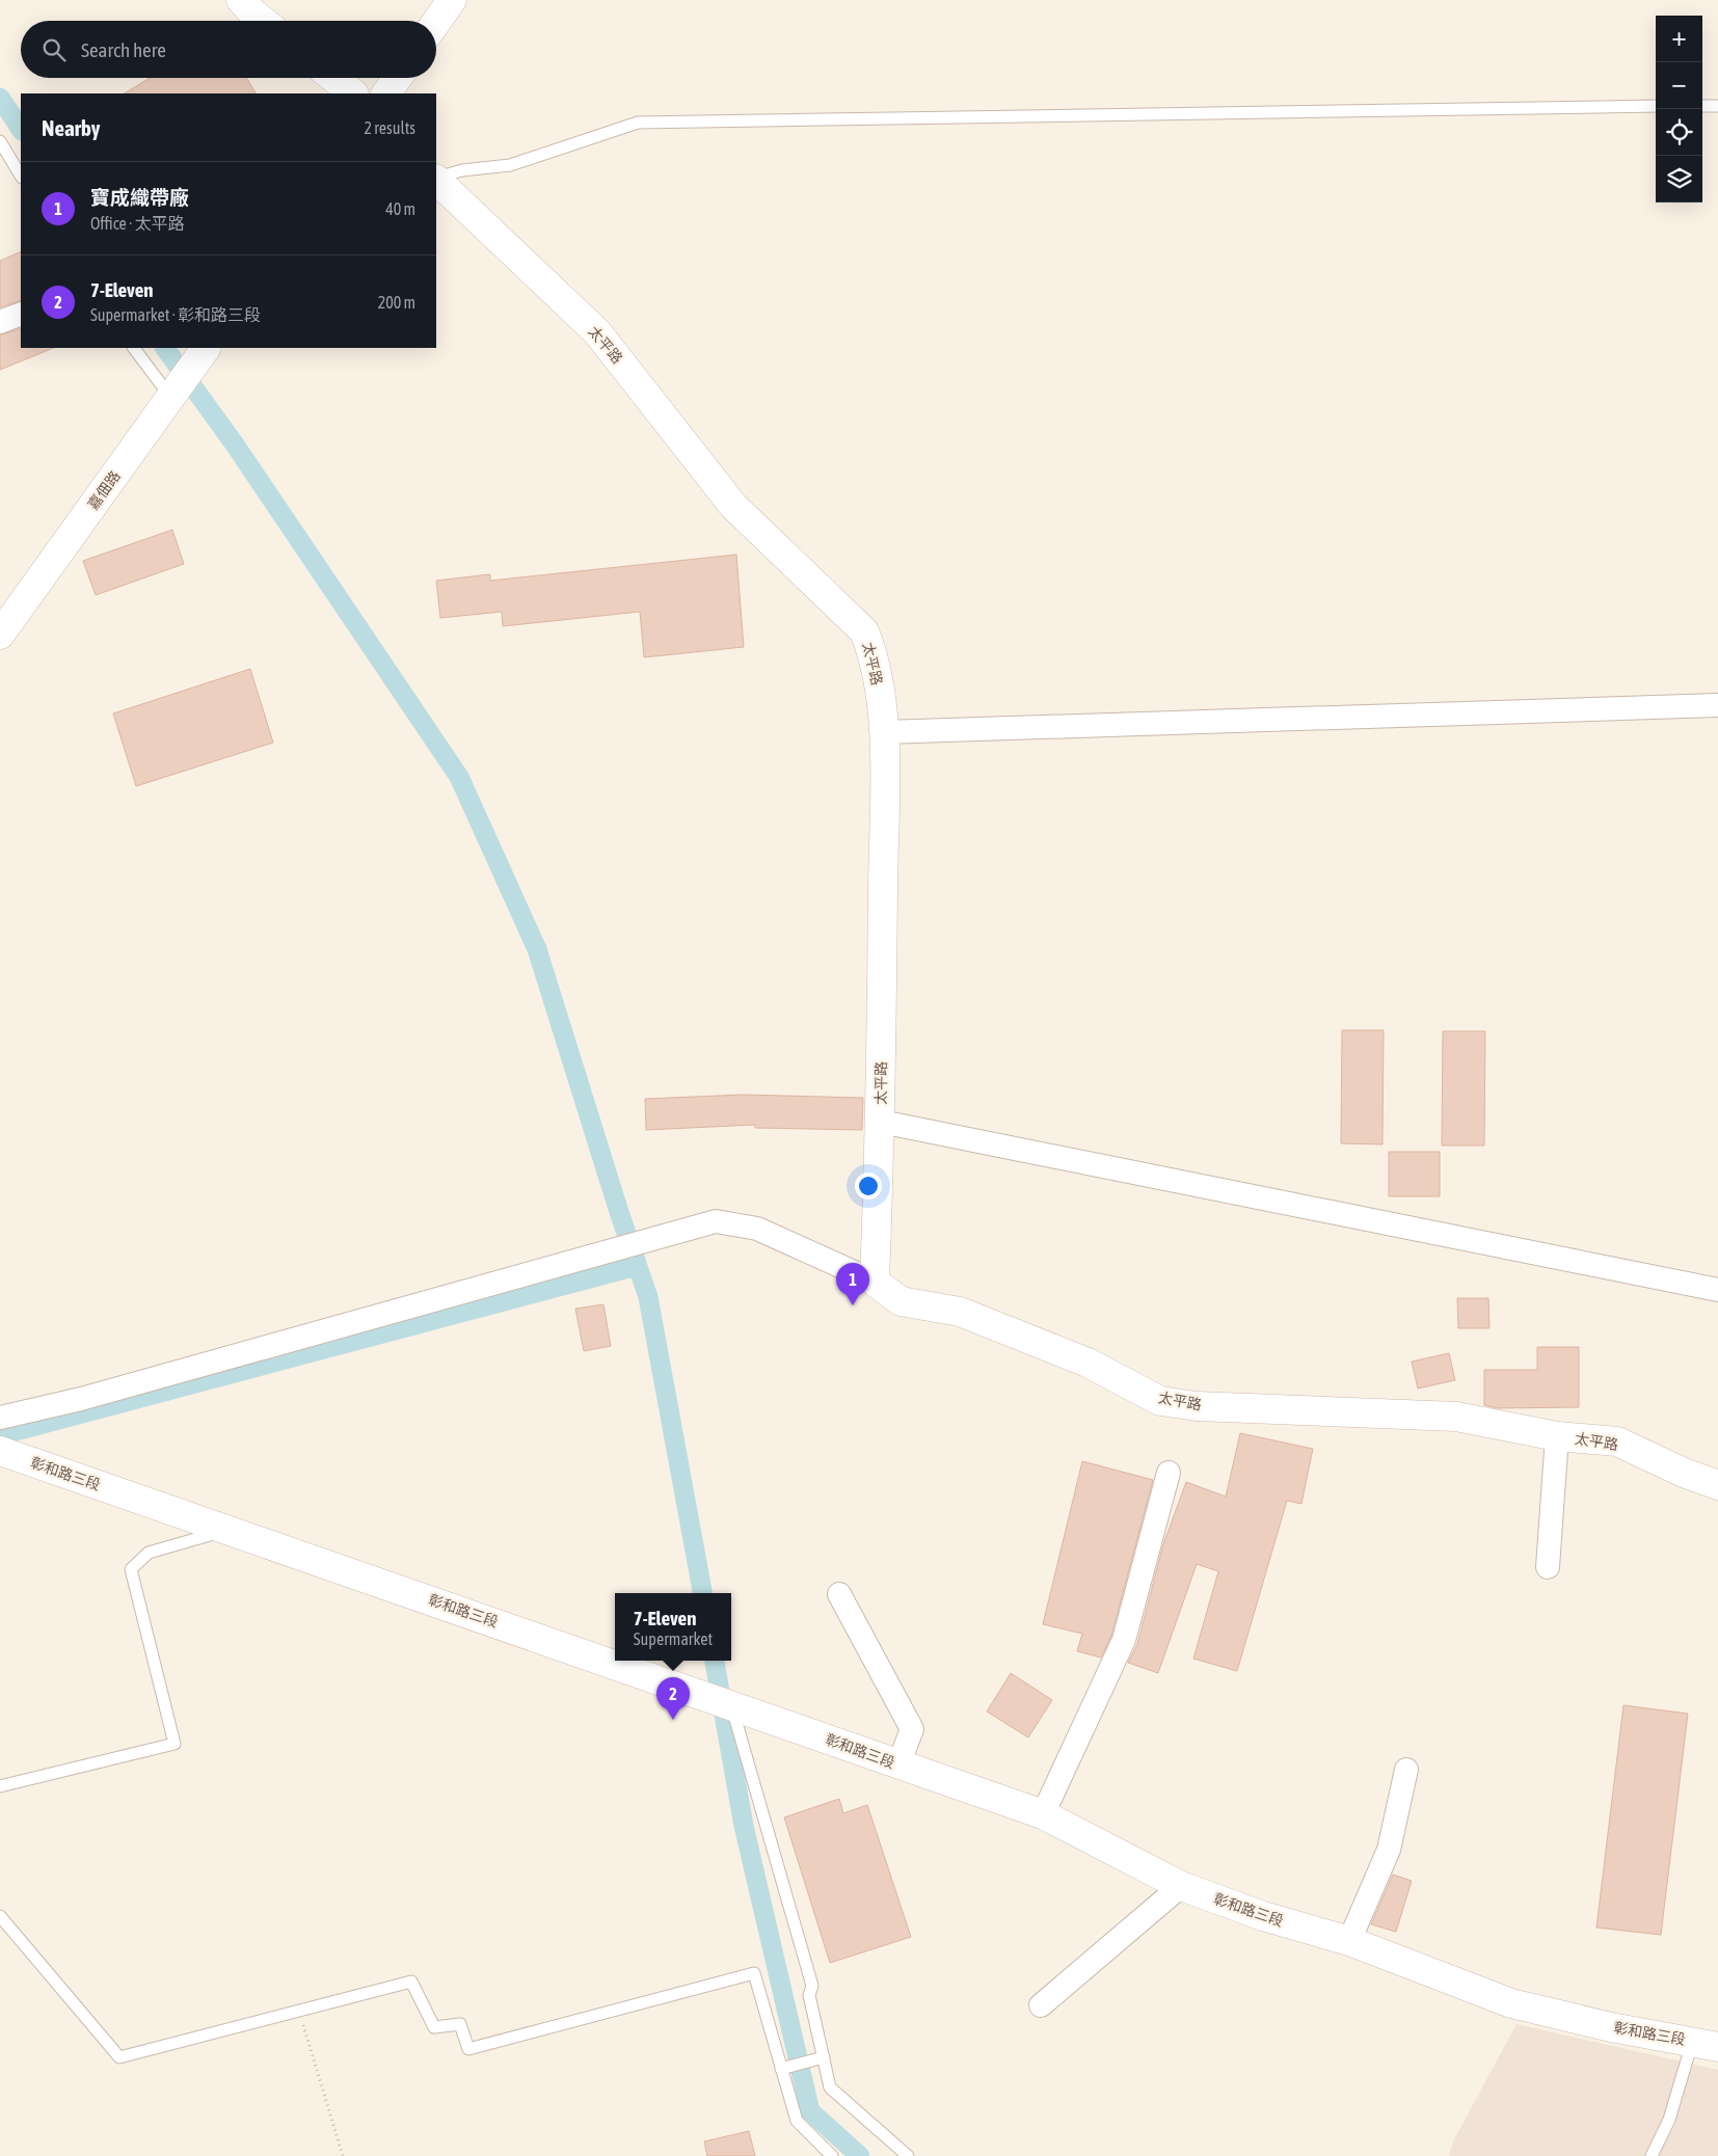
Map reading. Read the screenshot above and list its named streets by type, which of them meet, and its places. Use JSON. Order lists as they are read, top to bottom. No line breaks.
{"streets":{"street":["太平路","嘉佃路","彰和路三段"]},"page":{"map_buttons":["+","−"],"search":"Search here","heading":["Nearby","2 results"],"list":[{"mark":"1","name":"寶成織帶廠","note":"Office · 太平路","value":"40 m"},{"mark":"2","name":"7-Eleven","note":"Supermarket · 彰和路三段","value":"200 m"}],"pins":["1","2"],"popup":["7-Eleven","Supermarket"]}}
